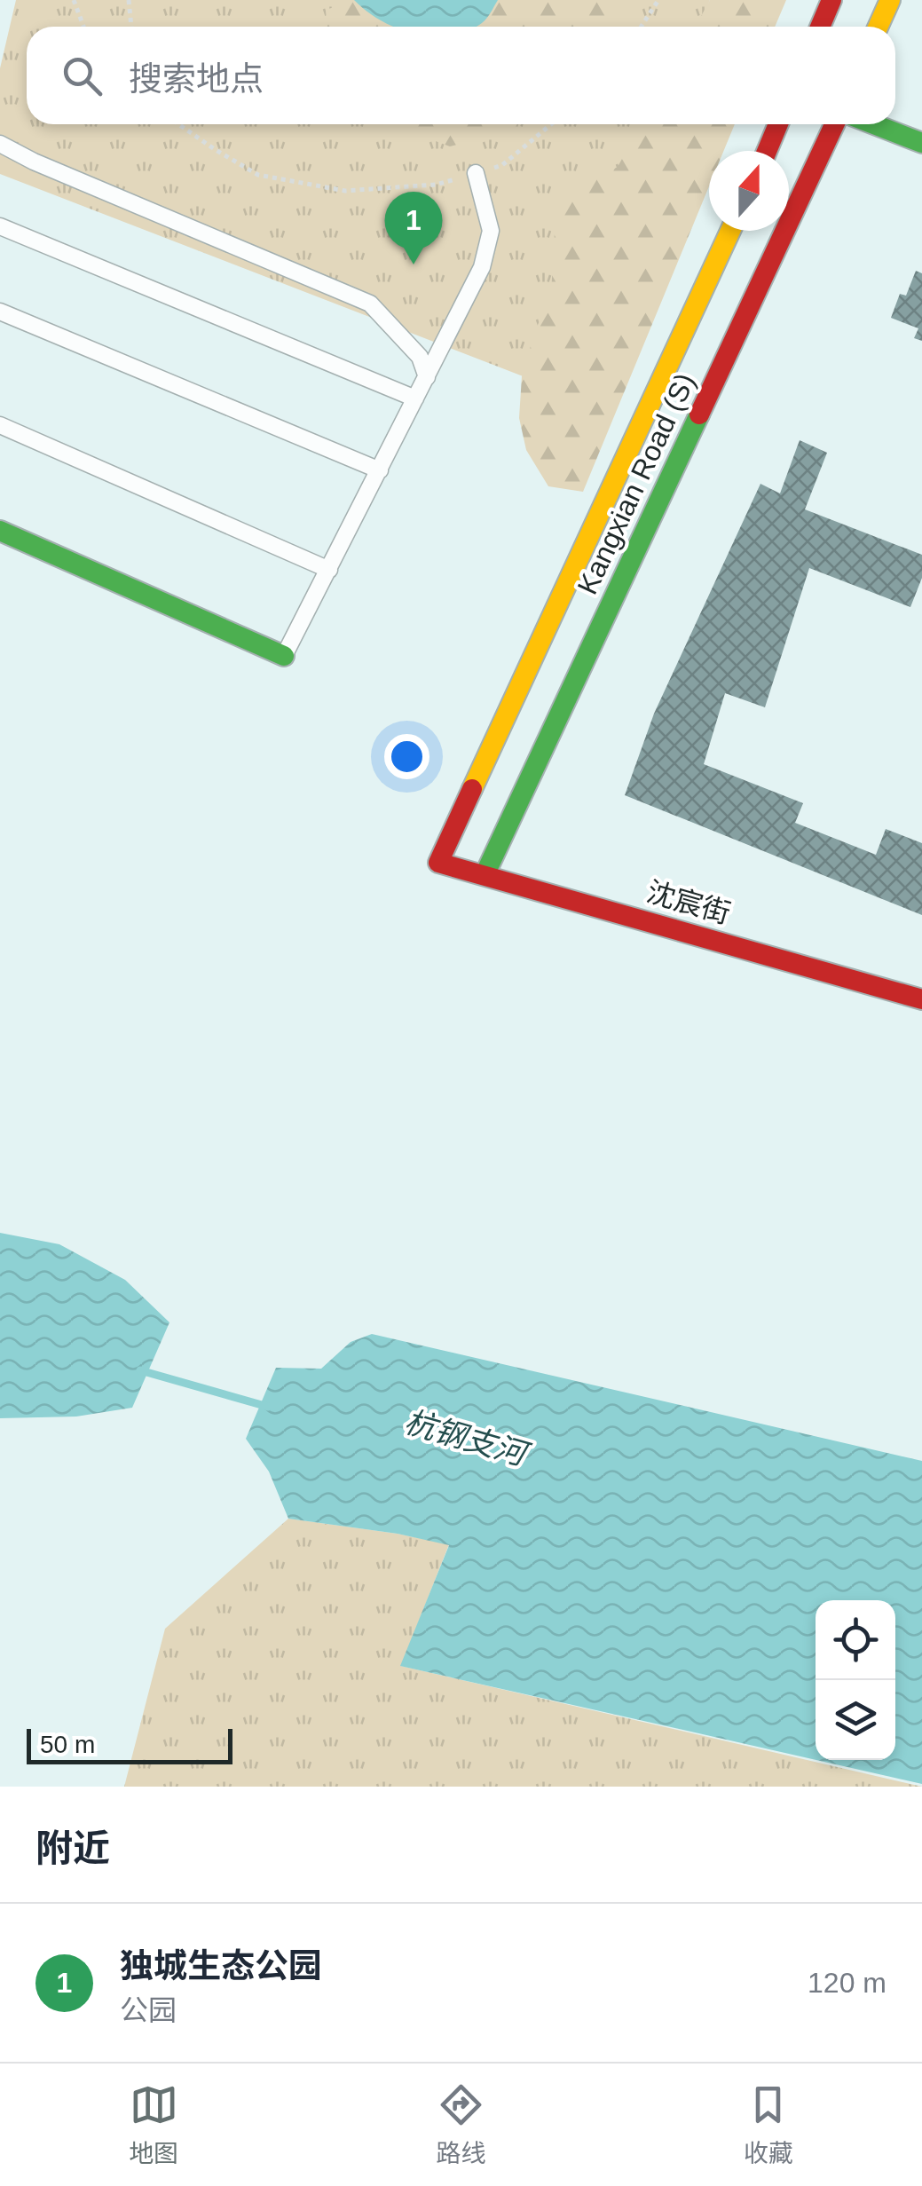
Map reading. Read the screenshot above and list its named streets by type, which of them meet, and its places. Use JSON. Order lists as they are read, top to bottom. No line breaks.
{"streets":{"street":["Kangxian Road (S)","沈宸街"]},"crossings":[["Kangxian Road (S)","沈宸街"]],"water":["杭钢支河"],"scale_bar":"50 m","north":"top","page":{"search":"搜索地点","pins":"1","scale":"50 m","heading":"附近","list":[{"mark":"1","name":"独城生态公园","note":"公园","value":"120 m"}],"nav":["地图","路线","收藏"]}}
